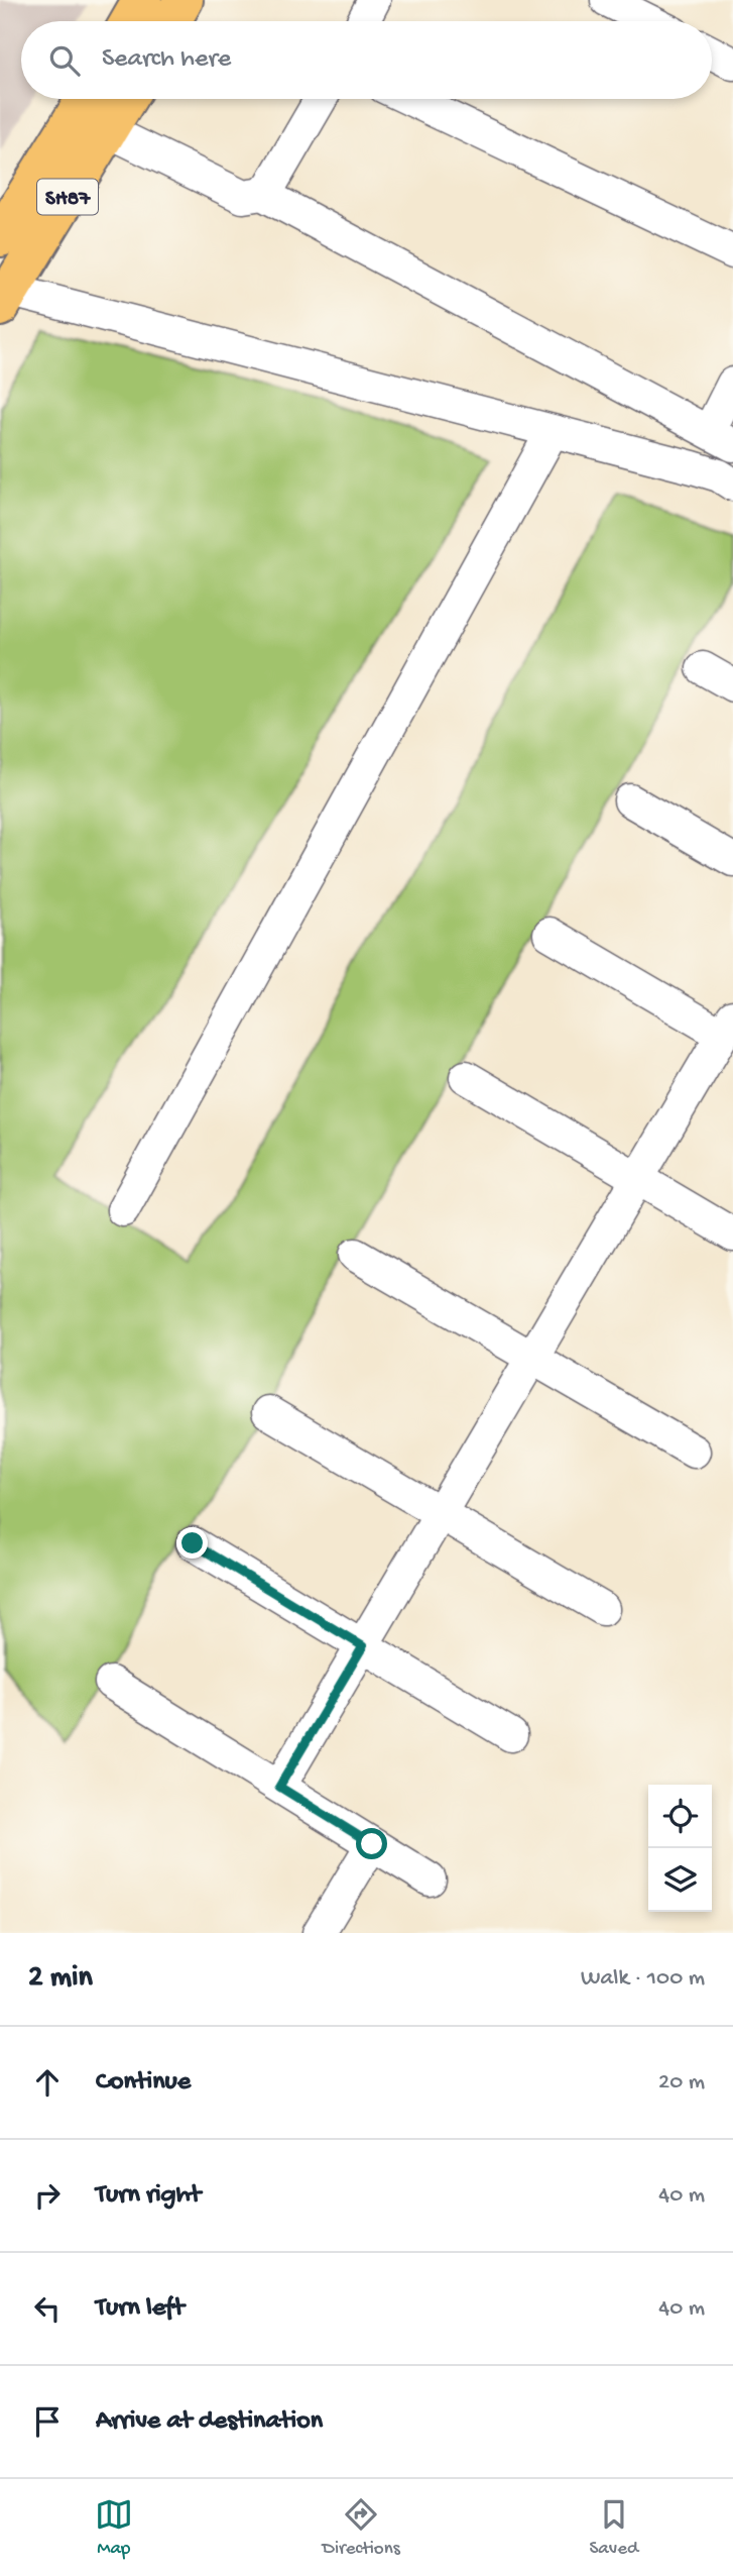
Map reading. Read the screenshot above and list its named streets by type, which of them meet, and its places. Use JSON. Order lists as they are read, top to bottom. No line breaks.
{"streets":{"main road":["SH87"]},"page":{"search":"Search here","heading":["2 min","Walk · 100 m"],"list":[["Continue","20 m"],["Turn right","40 m"],["Turn left","40 m"],"Arrive at destination"],"nav":["Map","Directions","Saved"]}}
